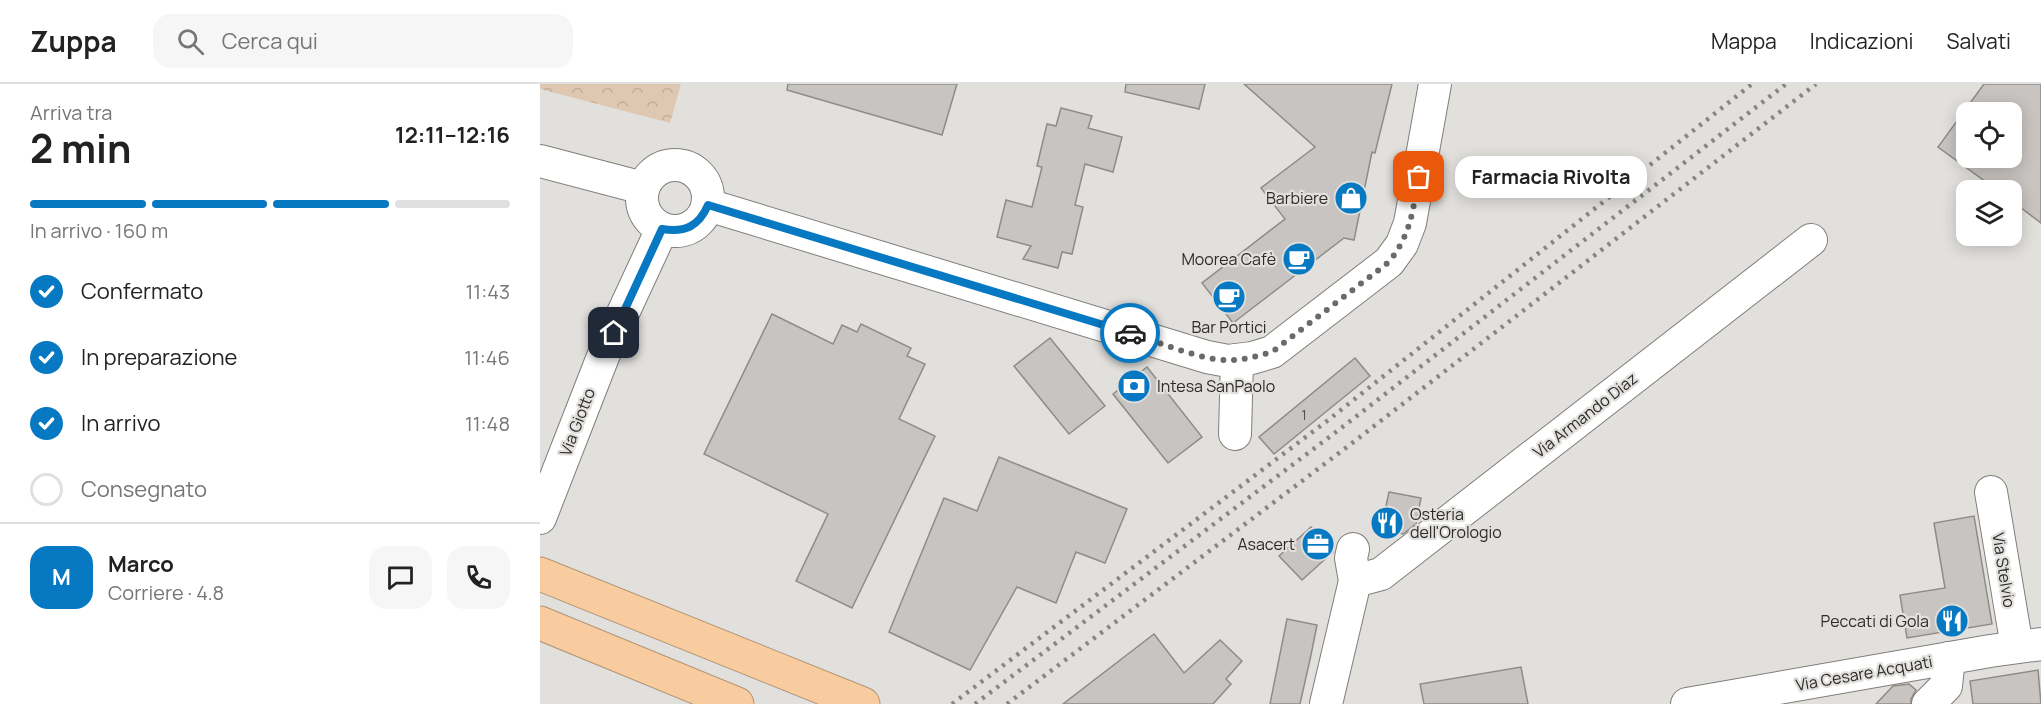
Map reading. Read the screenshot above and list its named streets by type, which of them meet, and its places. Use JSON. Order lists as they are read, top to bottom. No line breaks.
{"streets":{"street":["Via Armando Diaz","Via Giotto","Via Stelvio","Via Cesare Acquati"]},"crossings":[["Via Stelvio","Via Cesare Acquati"]],"places":{"other":["Farmacia Rivolta"],"shop":["Barbiere"],"cafe":["Moorea Cafè","Bar Portici"],"bank":["Intesa SanPaolo"],"restaurant":["Osteria dell'Orologio","Peccati di Gola"],"office":["Asacert"]},"house_numbers":["1"],"page":{"header":"Zuppa","search":"Cerca qui","nav":["Mappa","Indicazioni","Salvati"],"heading":["2 min","Arriva tra","12:11–12:16"],"panel":["Marco","Corriere · 4.8"],"bubble":"Farmacia Rivolta","bar":"In arrivo · 160 m","list":[["Confermato","11:43"],["In preparazione","11:46"],["In arrivo","11:48"],"Consegnato"],"round":"M"}}
